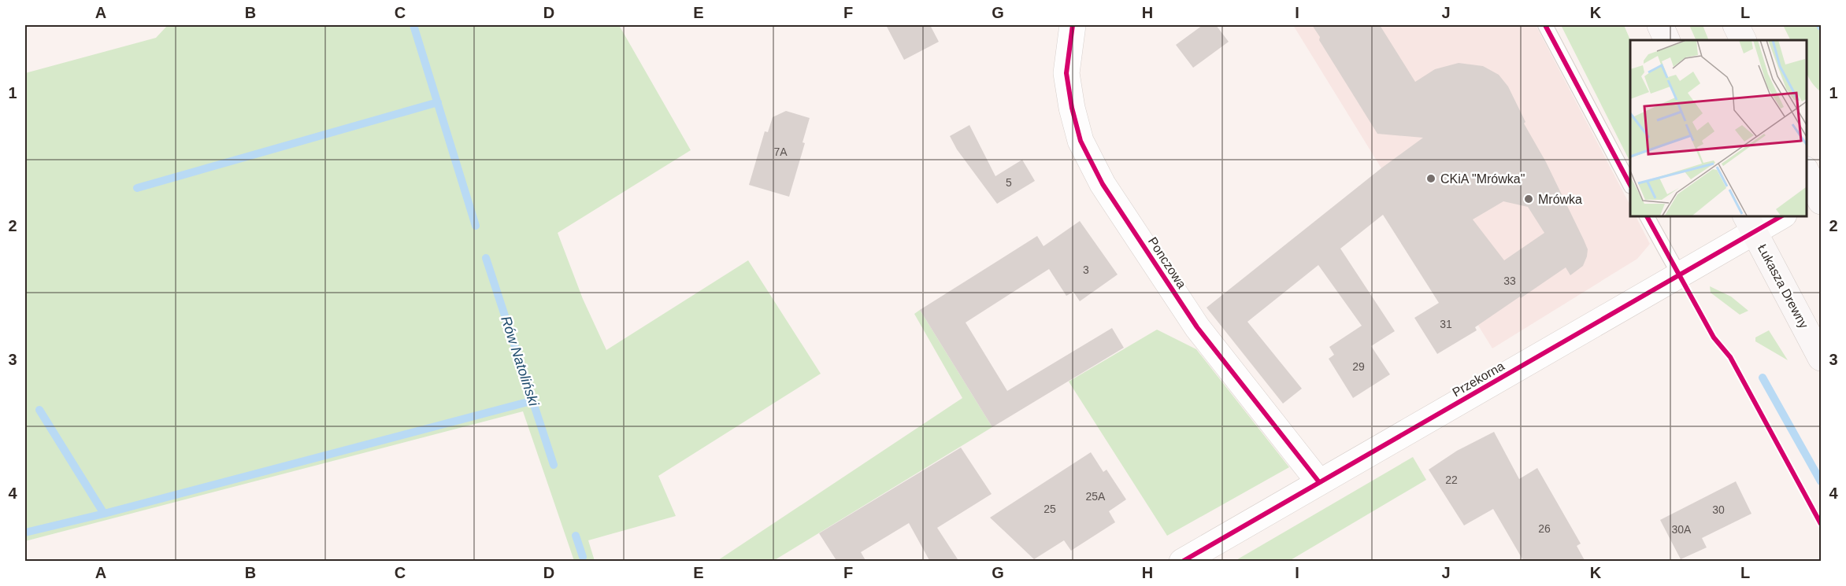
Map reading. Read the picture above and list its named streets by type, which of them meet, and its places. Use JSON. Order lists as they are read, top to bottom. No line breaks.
{"streets":{"main road":["Łukasza Drewny"],"street":["Ponczowa","Przekorna"]},"crossings":[["Ponczowa","Przekorna"],["Łukasza Drewny","Przekorna"]],"water":["Rów Natoliński"],"places":["CKiA \"Mrówka\"","Mrówka"],"house_numbers":["7A","5","3","33","31","29","22","25A","25","30","26","30A"],"grid":{"columns":["A","B","C","D","E","F","G","H","I","J","K","L"],"rows":["1","2","3","4"]}}
